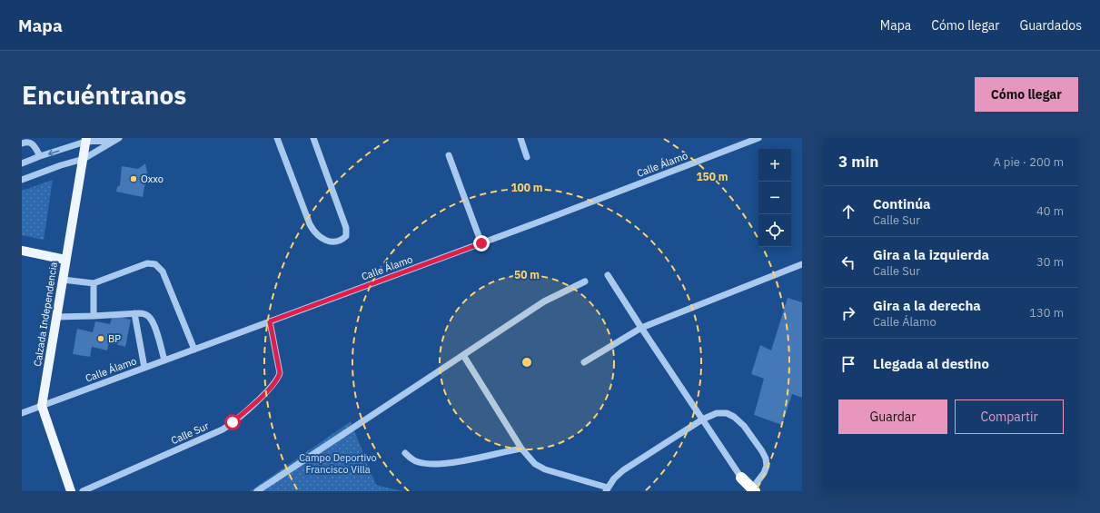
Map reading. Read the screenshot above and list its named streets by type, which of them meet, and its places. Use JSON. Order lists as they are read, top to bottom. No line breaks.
{"streets":{"main road":["Calzada Independencia"],"street":["Calle Álamo","Calle Sur"]},"crossings":[["Calle Álamo","Calzada Independencia"],["Calle Álamo","Calle Sur"]],"parks":["Campo Deportivo Francisco Villa"],"places":["Oxxo","BP"],"page":{"header":"Mapa","nav":["Mapa","Cómo llegar","Guardados"],"buttons":["Cómo llegar",["Guardar","Compartir"]],"title":"Encuéntranos","heading":["3 min","A pie · 200 m"],"map_buttons":["+","−"],"list":[["Continúa","Calle Sur","40 m"],["Gira a la izquierda","Calle Sur","30 m"],["Gira a la derecha","Calle Álamo","130 m"],"Llegada al destino"]},"rings":["150 m","100 m","50 m"]}
